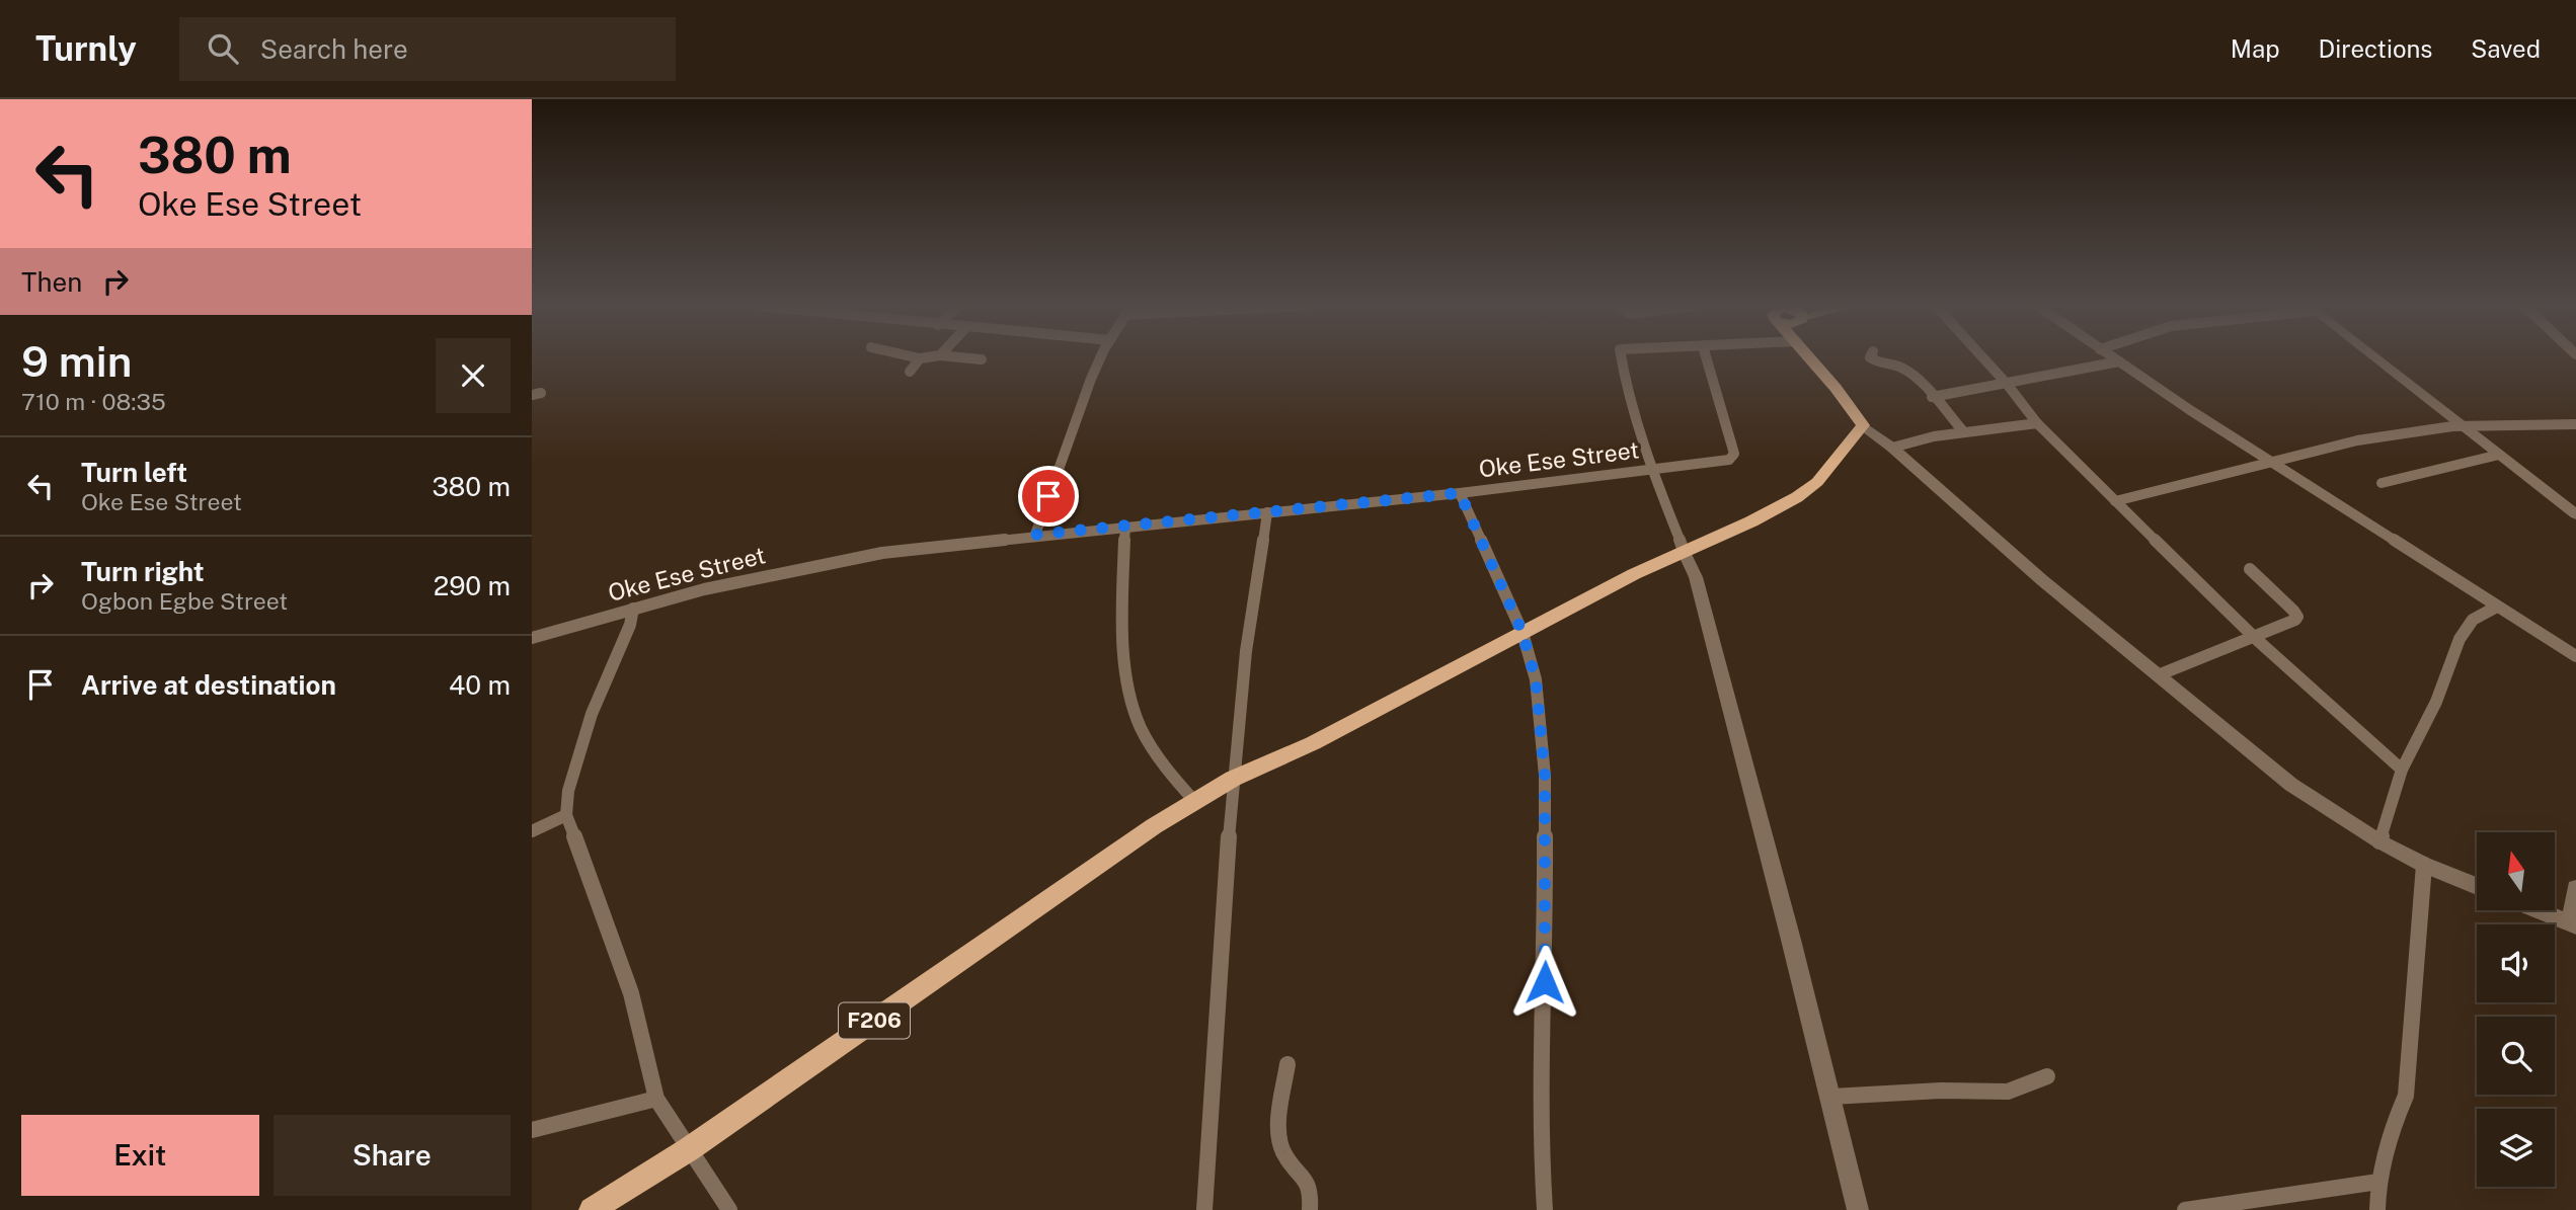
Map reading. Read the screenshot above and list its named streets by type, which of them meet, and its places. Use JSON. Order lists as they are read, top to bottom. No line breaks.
{"streets":{"main road":["F206"],"street":["Oke Ese Street"]},"north":"top","page":{"header":"Turnly","search":"Search here","nav":["Map","Directions","Saved"],"turn":["380 m","Oke Ese Street"],"then":"Then","heading":["9 min","710 m · 08:35"],"list":[{"name":"Turn left","note":"Oke Ese Street","value":"380 m"},{"name":"Turn right","note":"Ogbon Egbe Street","value":"290 m"},{"name":"Arrive at destination","value":"40 m"}],"buttons":["Exit","Share"]}}
